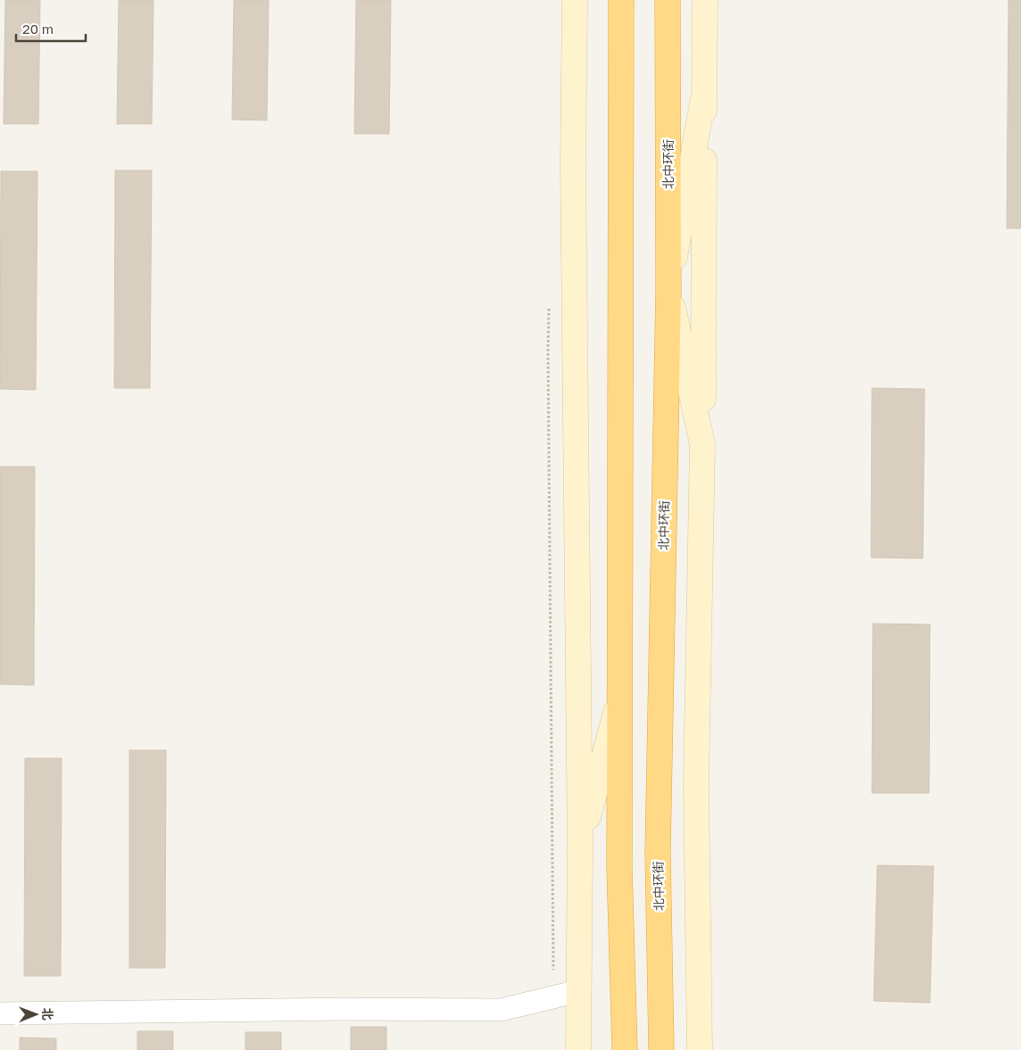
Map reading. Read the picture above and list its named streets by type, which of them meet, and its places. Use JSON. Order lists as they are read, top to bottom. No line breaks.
{"streets":{"highway":["北中环街"]},"scale_bar":"20 m","north":"right"}
